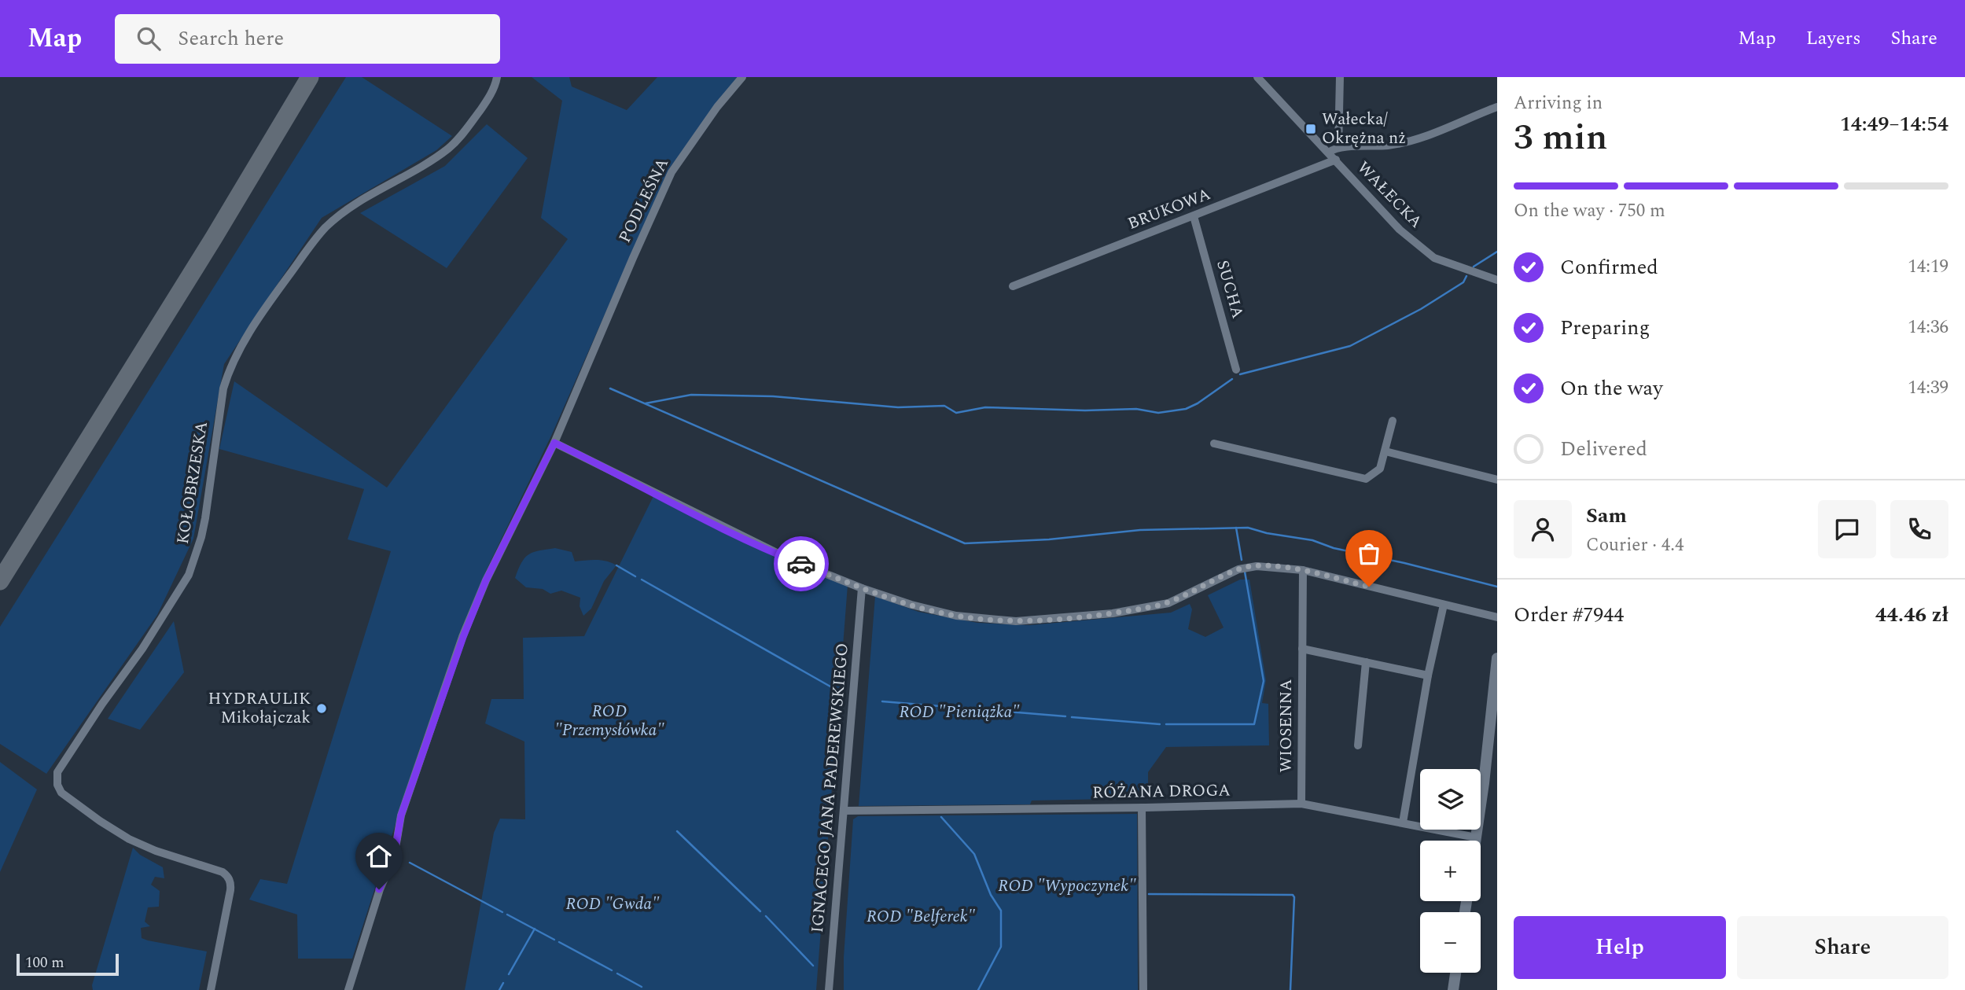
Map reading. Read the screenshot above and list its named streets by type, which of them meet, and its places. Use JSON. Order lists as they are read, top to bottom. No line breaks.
{"streets":{"street":["WAŁECKA","PODLEŚNA","BRUKOWA","SUCHA","KOŁOBRZESKA","WIOSENNA","IGNACEGO JANA PADEREWSKIEGO","RÓŻANA DROGA"]},"crossings":[["WAŁECKA","BRUKOWA"],["BRUKOWA","SUCHA"],["WIOSENNA","RÓŻANA DROGA"],["IGNACEGO JANA PADEREWSKIEGO","RÓŻANA DROGA"]],"parks":["ROD \"Przemysłówka\"","ROD \"Pieniążka\"","ROD \"Wypoczynek\"","ROD \"Gwda\"","ROD \"Belferek\""],"places":{"transit":["Wałecka/ Okrężna nż"],"other":["HYDRAULIK Mikołajczak"]},"scale_bar":"100 m","page":{"header":"Map","search":"Search here","nav":["Map","Layers","Share"],"heading":["3 min","Arriving in","14:49–14:54"],"panel":["Sam","Courier · 4.4","Order #7944","44.46 zł"],"bar":"On the way · 750 m","list":[["Confirmed","14:19"],["Preparing","14:36"],["On the way","14:39"],"Delivered"],"map_buttons":["+","−"],"buttons":["Help","Share"],"scale":"100 m"}}
